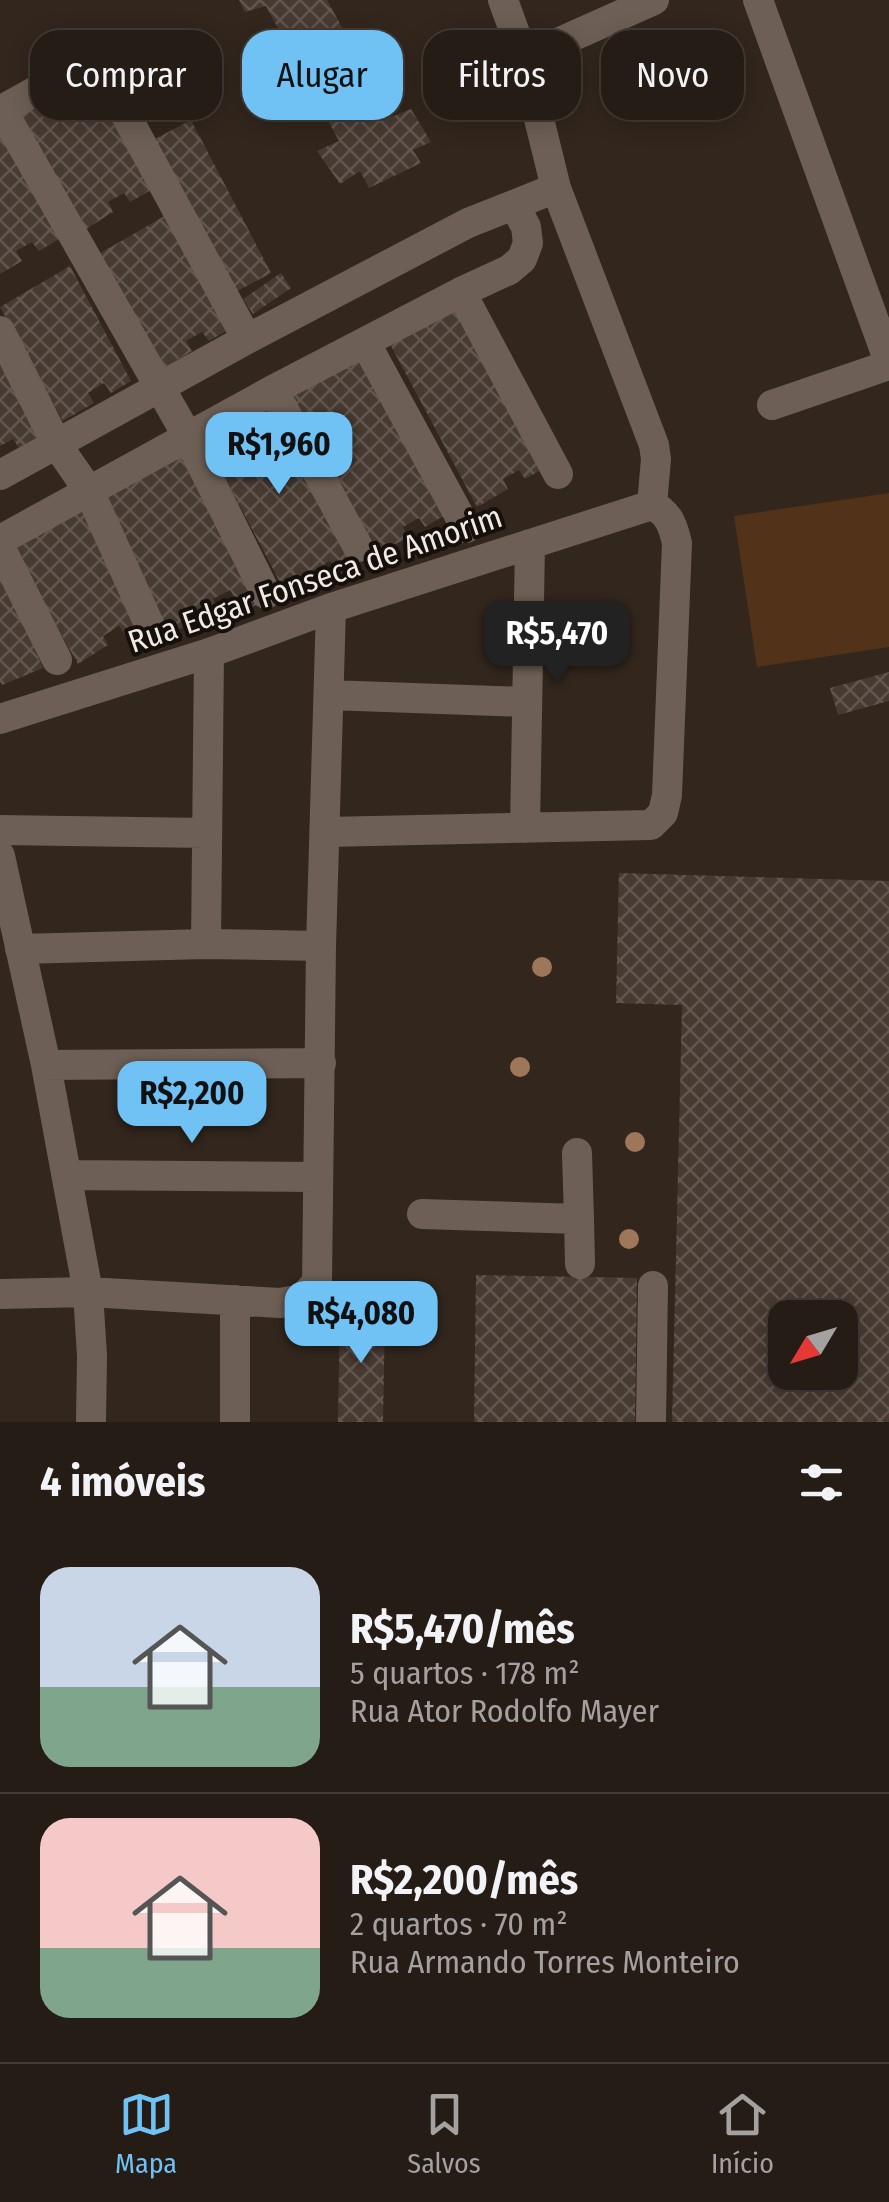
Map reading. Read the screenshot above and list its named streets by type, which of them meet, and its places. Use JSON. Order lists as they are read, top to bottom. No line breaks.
{"streets":{"street":["Rua Edgar Fonseca de Amorim"]},"north":"bottom left","page":{"chip":["Comprar","Alugar","Filtros","Novo"],"price":["R$1,960","R$5,470","R$2,200","R$4,080"],"heading":"4 imóveis","list":[{"name":"R$5,470/mês","note":"5 quartos · 178 m² · Rua Ator Rodolfo Mayer"},{"name":"R$2,200/mês","note":"2 quartos · 70 m² · Rua Armando Torres Monteiro"}],"tabs":["Mapa","Salvos","Início"]}}
